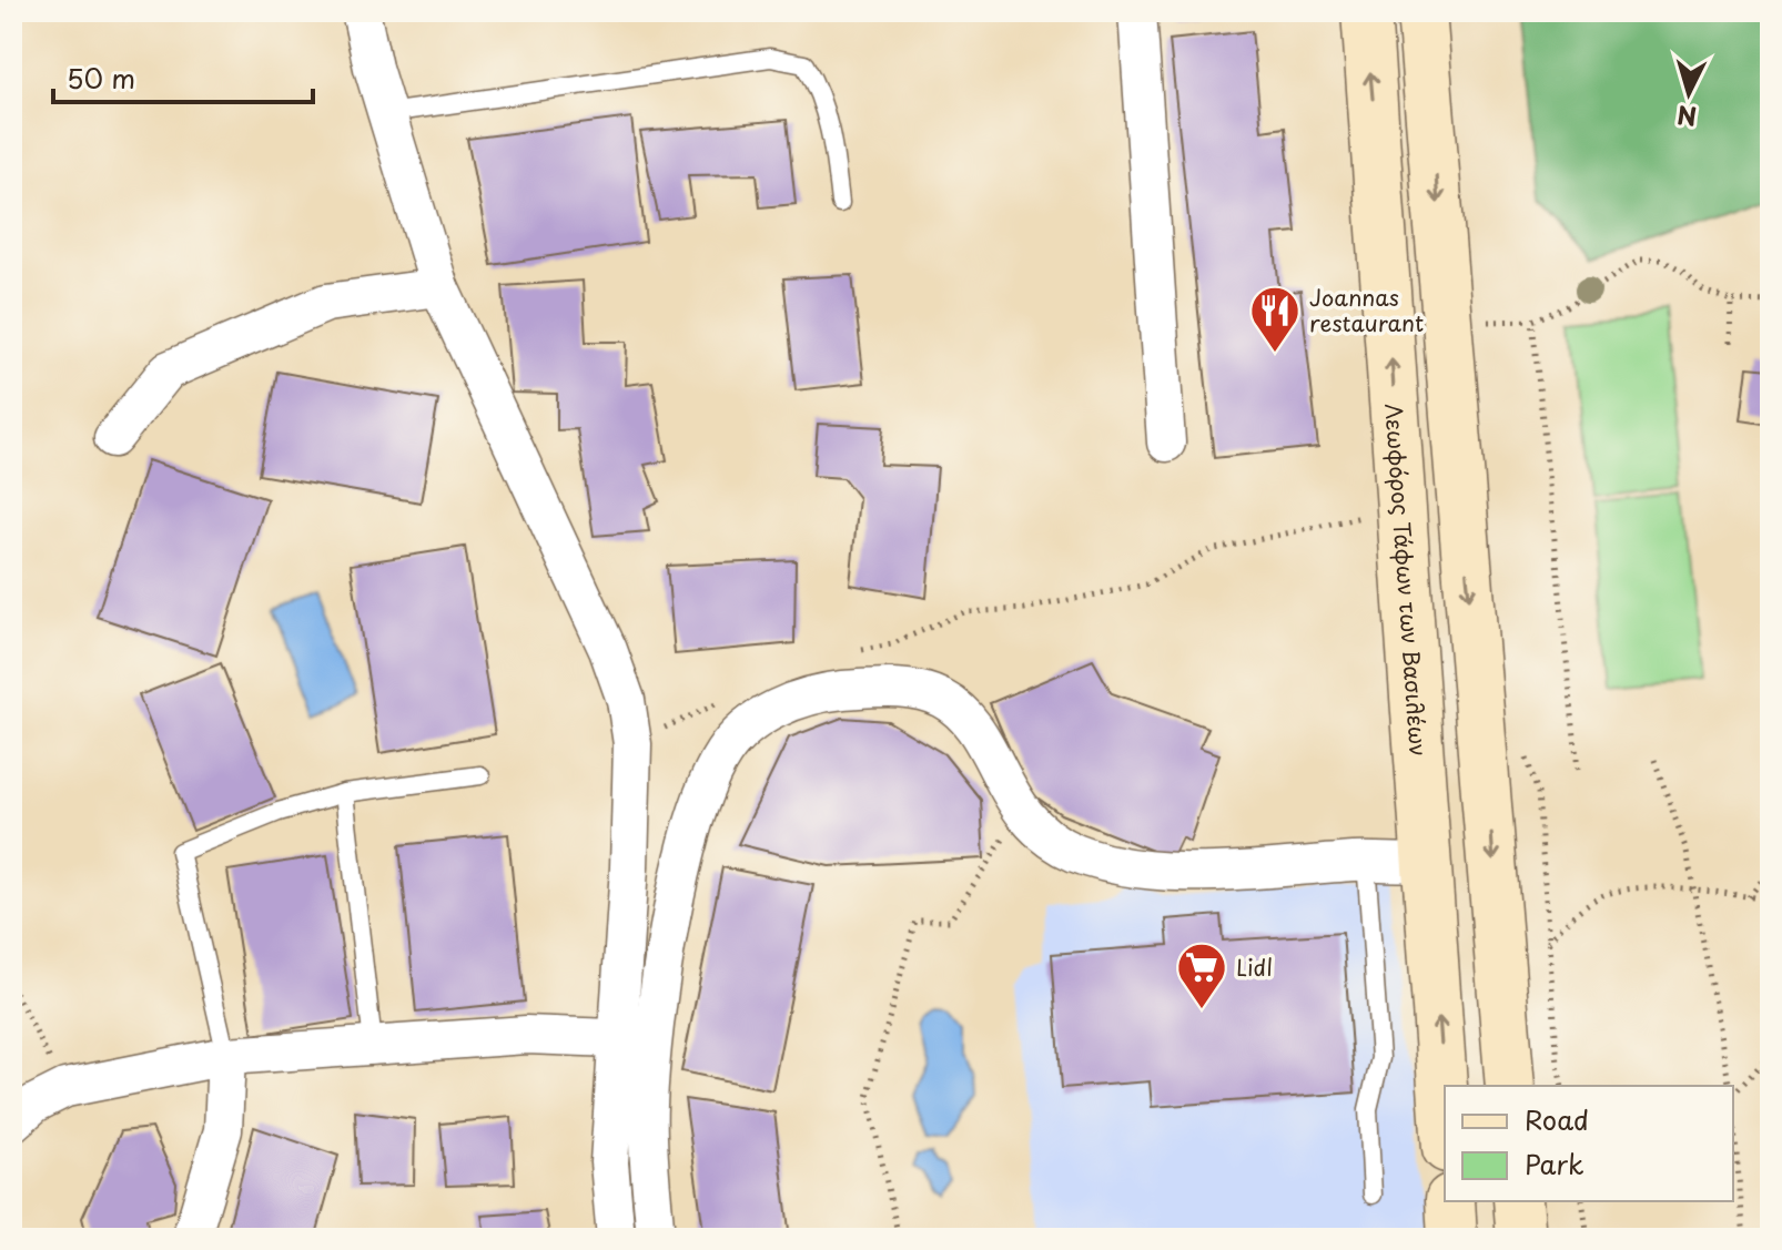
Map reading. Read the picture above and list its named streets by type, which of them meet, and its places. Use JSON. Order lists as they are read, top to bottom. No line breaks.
{"streets":{"main road":["Λεωφόρος Τάφων των Βασιλέων"]},"places":{"restaurant":["Joannas restaurant"],"supermarket":["Lidl"]},"legend":["Road","Park"],"scale_bar":"50 m","north":"bottom"}
